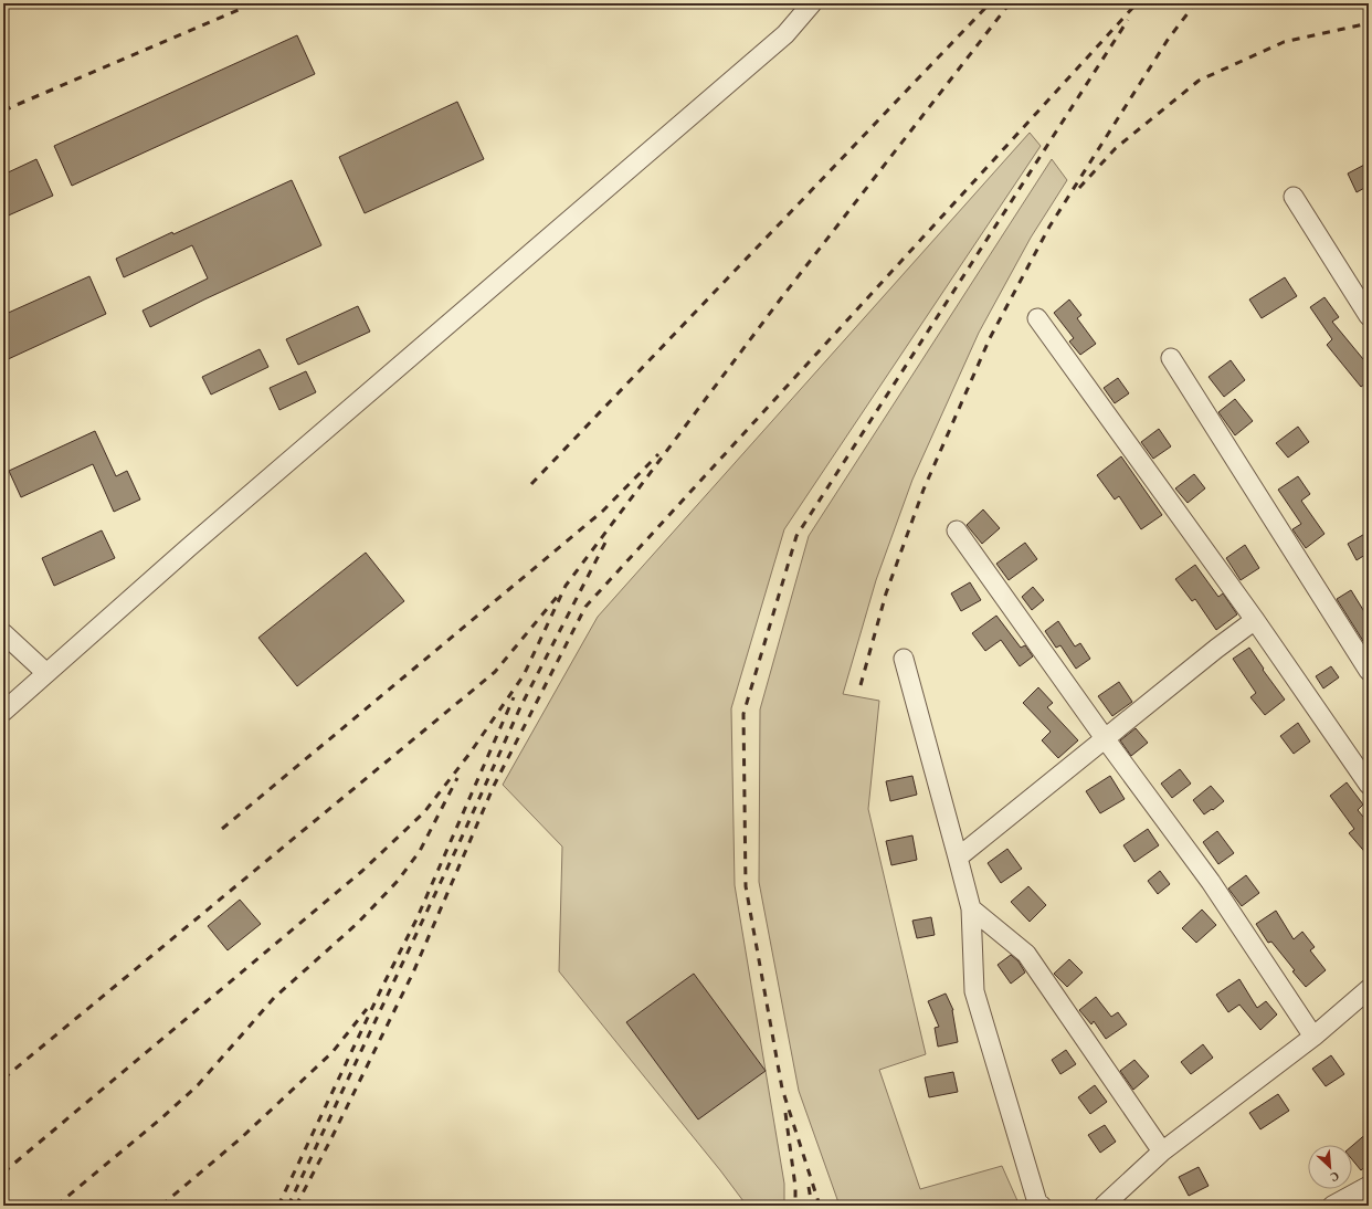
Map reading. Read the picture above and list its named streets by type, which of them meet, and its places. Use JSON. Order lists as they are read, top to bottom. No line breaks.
{"north":"bottom right"}
